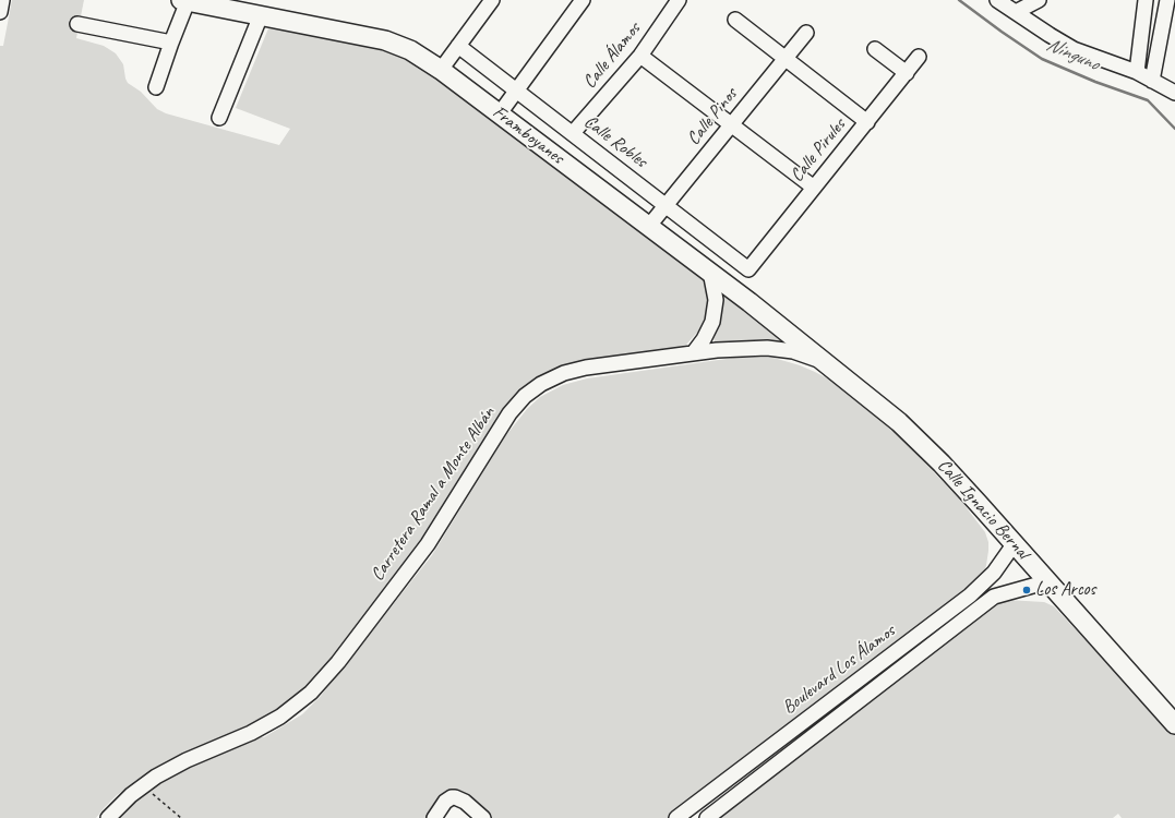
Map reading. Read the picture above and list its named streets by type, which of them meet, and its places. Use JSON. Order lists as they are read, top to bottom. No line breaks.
{"streets":{"main road":["Framboyanes","Calle Ignacio Bernal"],"street":["Calle Álamos","Calle Pinos","Calle Robles","Calle Pirules","Carretera Ramal a Monte Albán","Boulevard Los Álamos"]},"crossings":[["Calle Álamos","Calle Robles"],["Calle Pinos","Framboyanes"],["Calle Pinos","Calle Robles"],["Framboyanes","Carretera Ramal a Monte Albán"],["Framboyanes","Calle Ignacio Bernal"],["Calle Robles","Calle Pirules"],["Carretera Ramal a Monte Albán","Calle Ignacio Bernal"],["Calle Ignacio Bernal","Boulevard Los Álamos"]],"water":["Ninguno"],"places":["Los Arcos"]}
